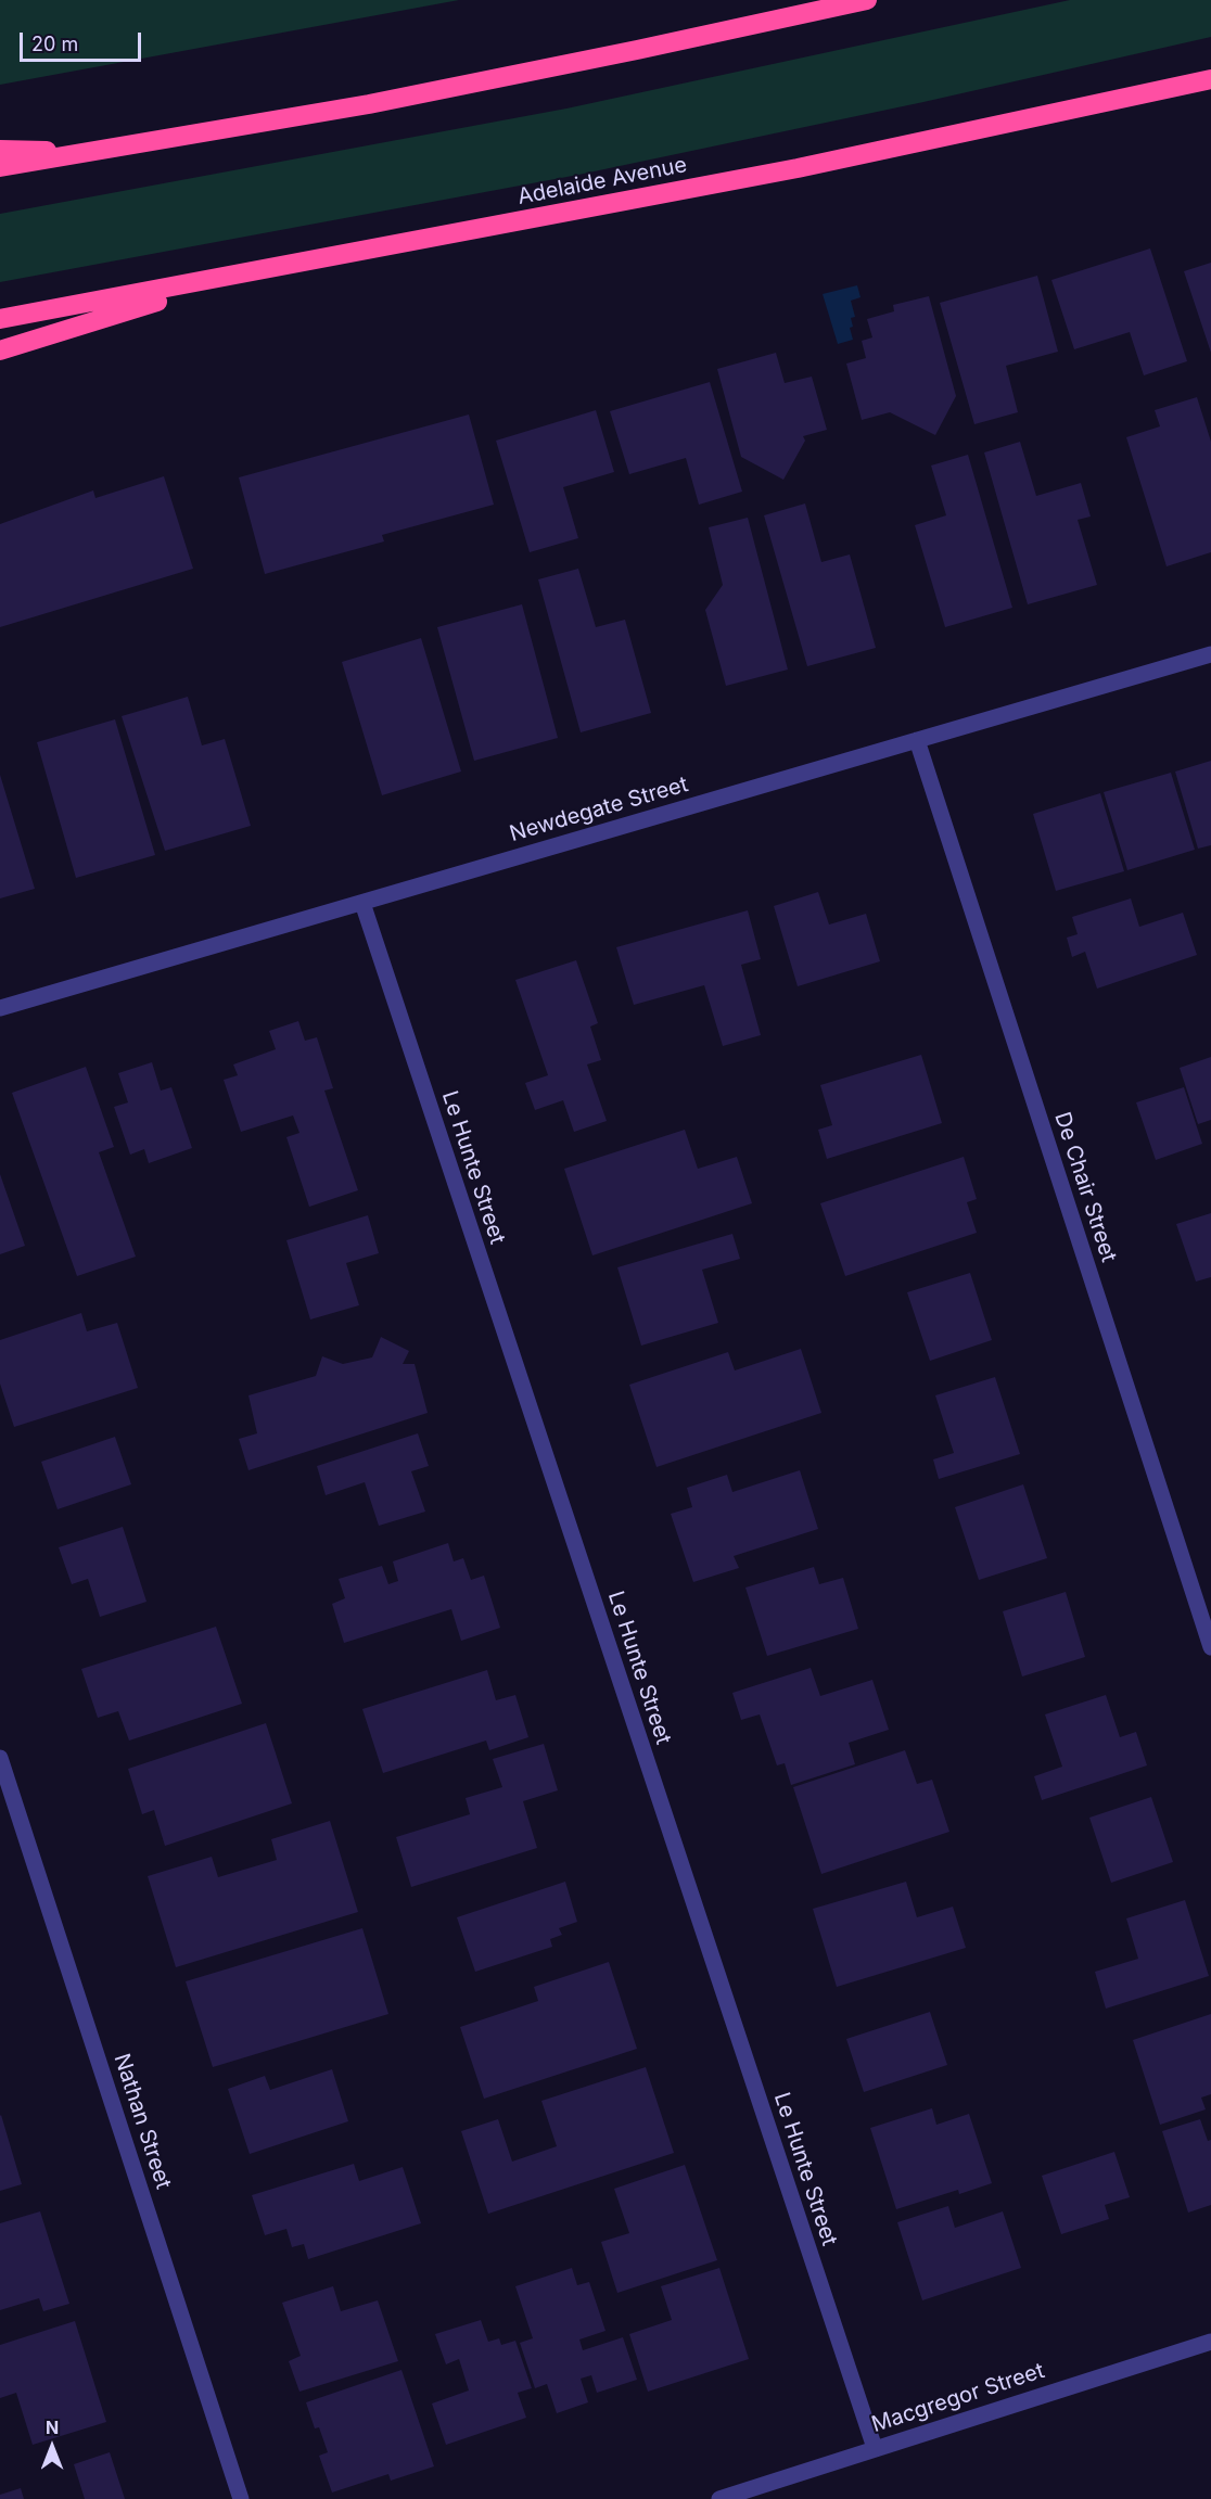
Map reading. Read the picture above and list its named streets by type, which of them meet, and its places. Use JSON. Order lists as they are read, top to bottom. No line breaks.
{"streets":{"highway":["Adelaide Avenue"],"street":["Newdegate Street","Le Hunte Street","De Chair Street","Nathan Street","Macgregor Street"]},"crossings":[["Newdegate Street","Le Hunte Street"],["Newdegate Street","De Chair Street"],["Le Hunte Street","Macgregor Street"]],"scale_bar":"20 m","north":"top"}
